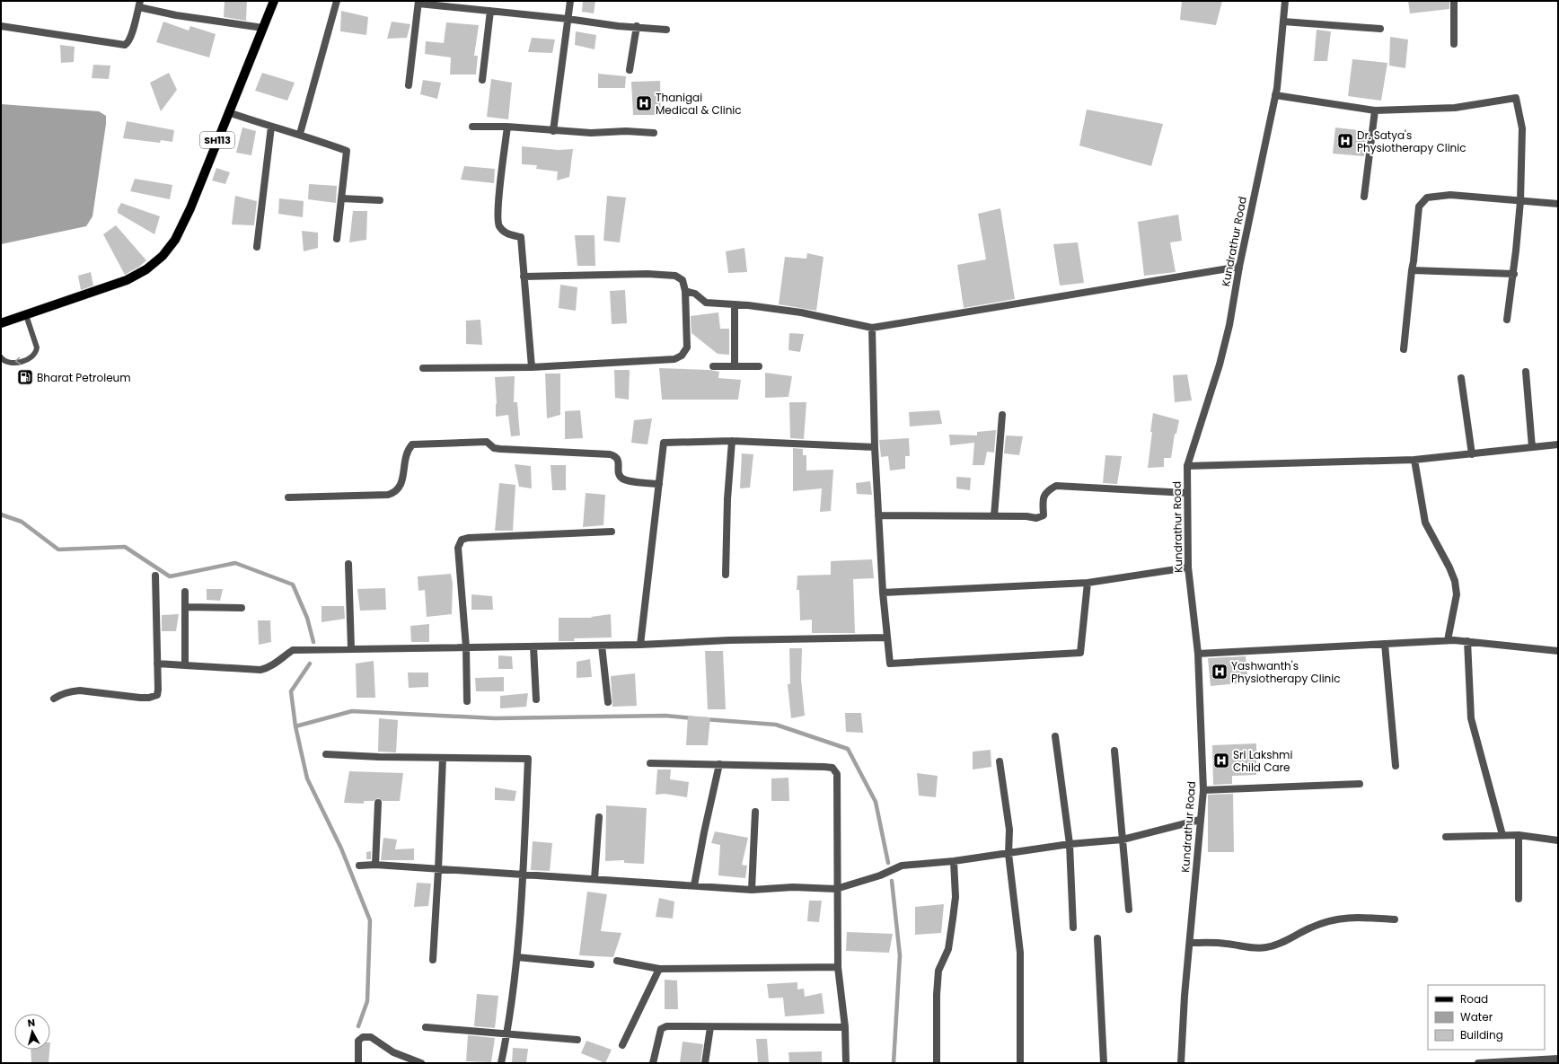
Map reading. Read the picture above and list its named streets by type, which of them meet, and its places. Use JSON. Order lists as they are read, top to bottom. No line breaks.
{"streets":{"main road":["SH113"],"street":["Kundrathur Road"]},"places":{"hospital":["Thanigai Medical & Clinic","Dr. Satya's Physiotherapy Clinic","Yashwanth's Physiotherapy Clinic","Sri Lakshmi Child Care"],"fuel station":["Bharat Petroleum"]},"legend":["Road","Water","Building"],"north":"top"}
